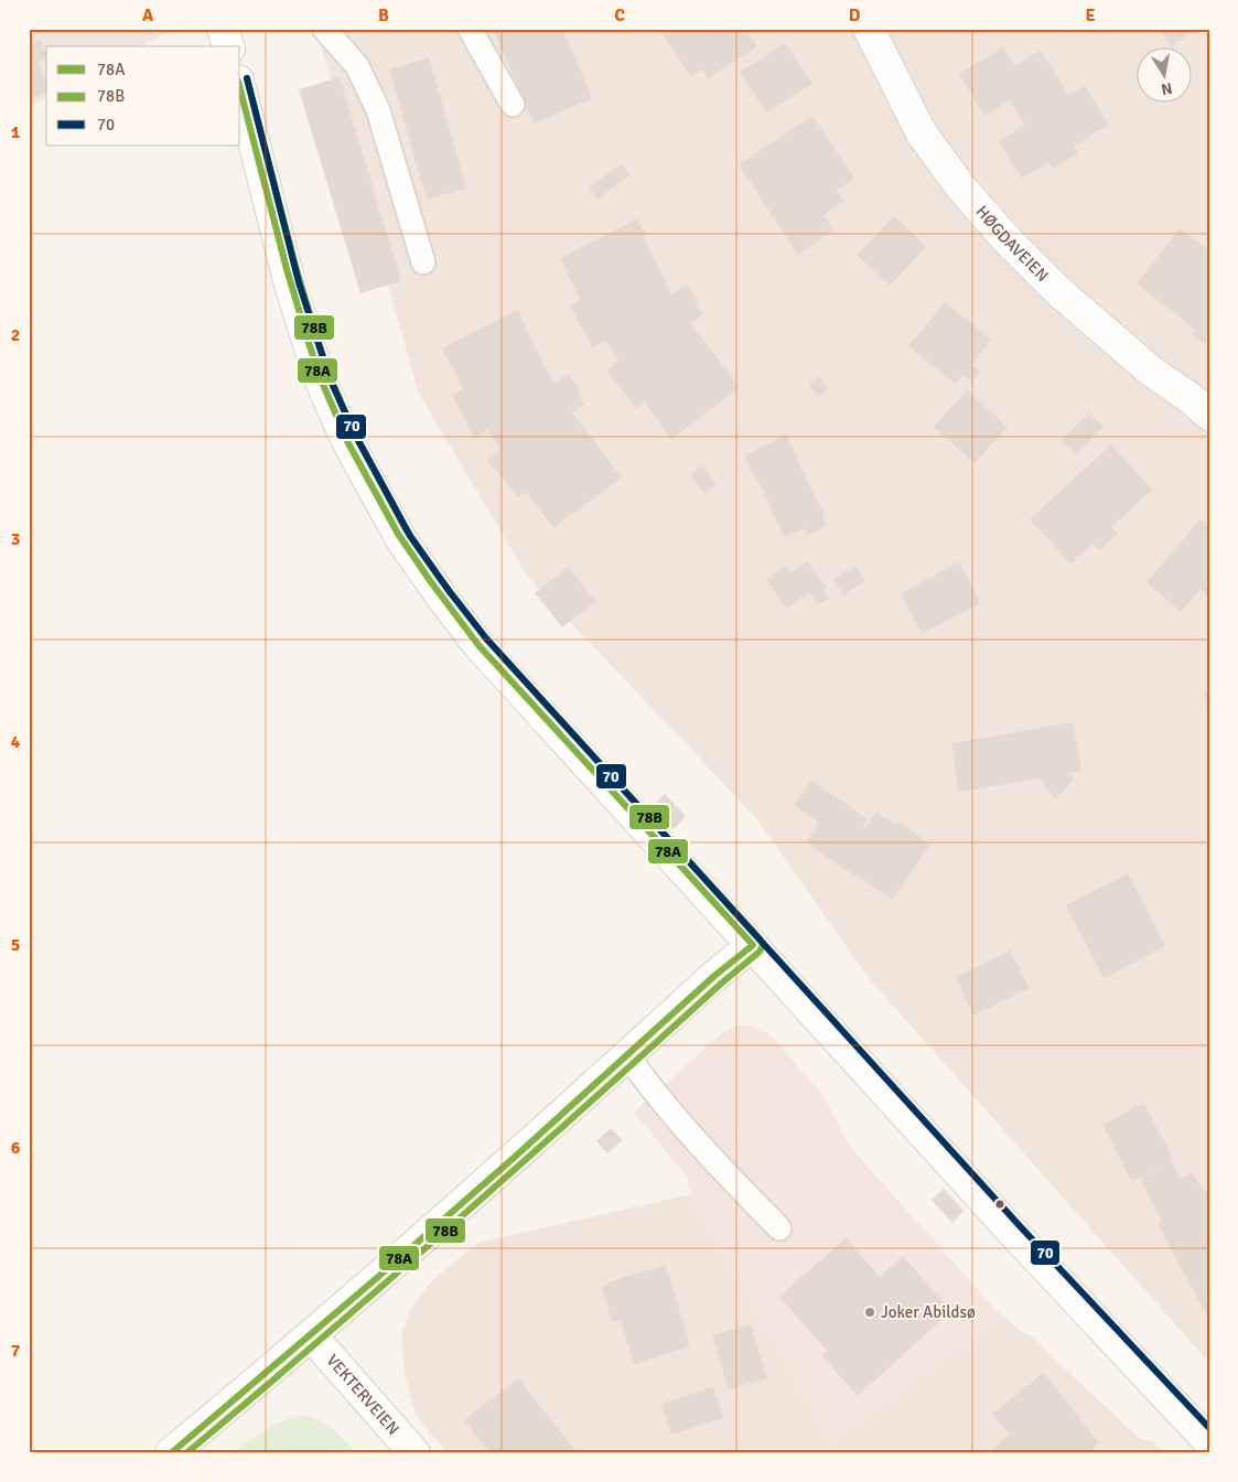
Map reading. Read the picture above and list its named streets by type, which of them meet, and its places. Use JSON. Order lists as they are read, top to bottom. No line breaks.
{"streets":{"main road":["HØGDAVEIEN","VEKTERVEIEN"]},"places":["Joker Abildsø"],"lines":["transit line 78B","transit line 70","transit line 78A"],"legend":["78A","78B","70"],"north":"bottom","grid":{"columns":["A","B","C","D","E"],"rows":["1","2","3","4","5","6","7"]}}
